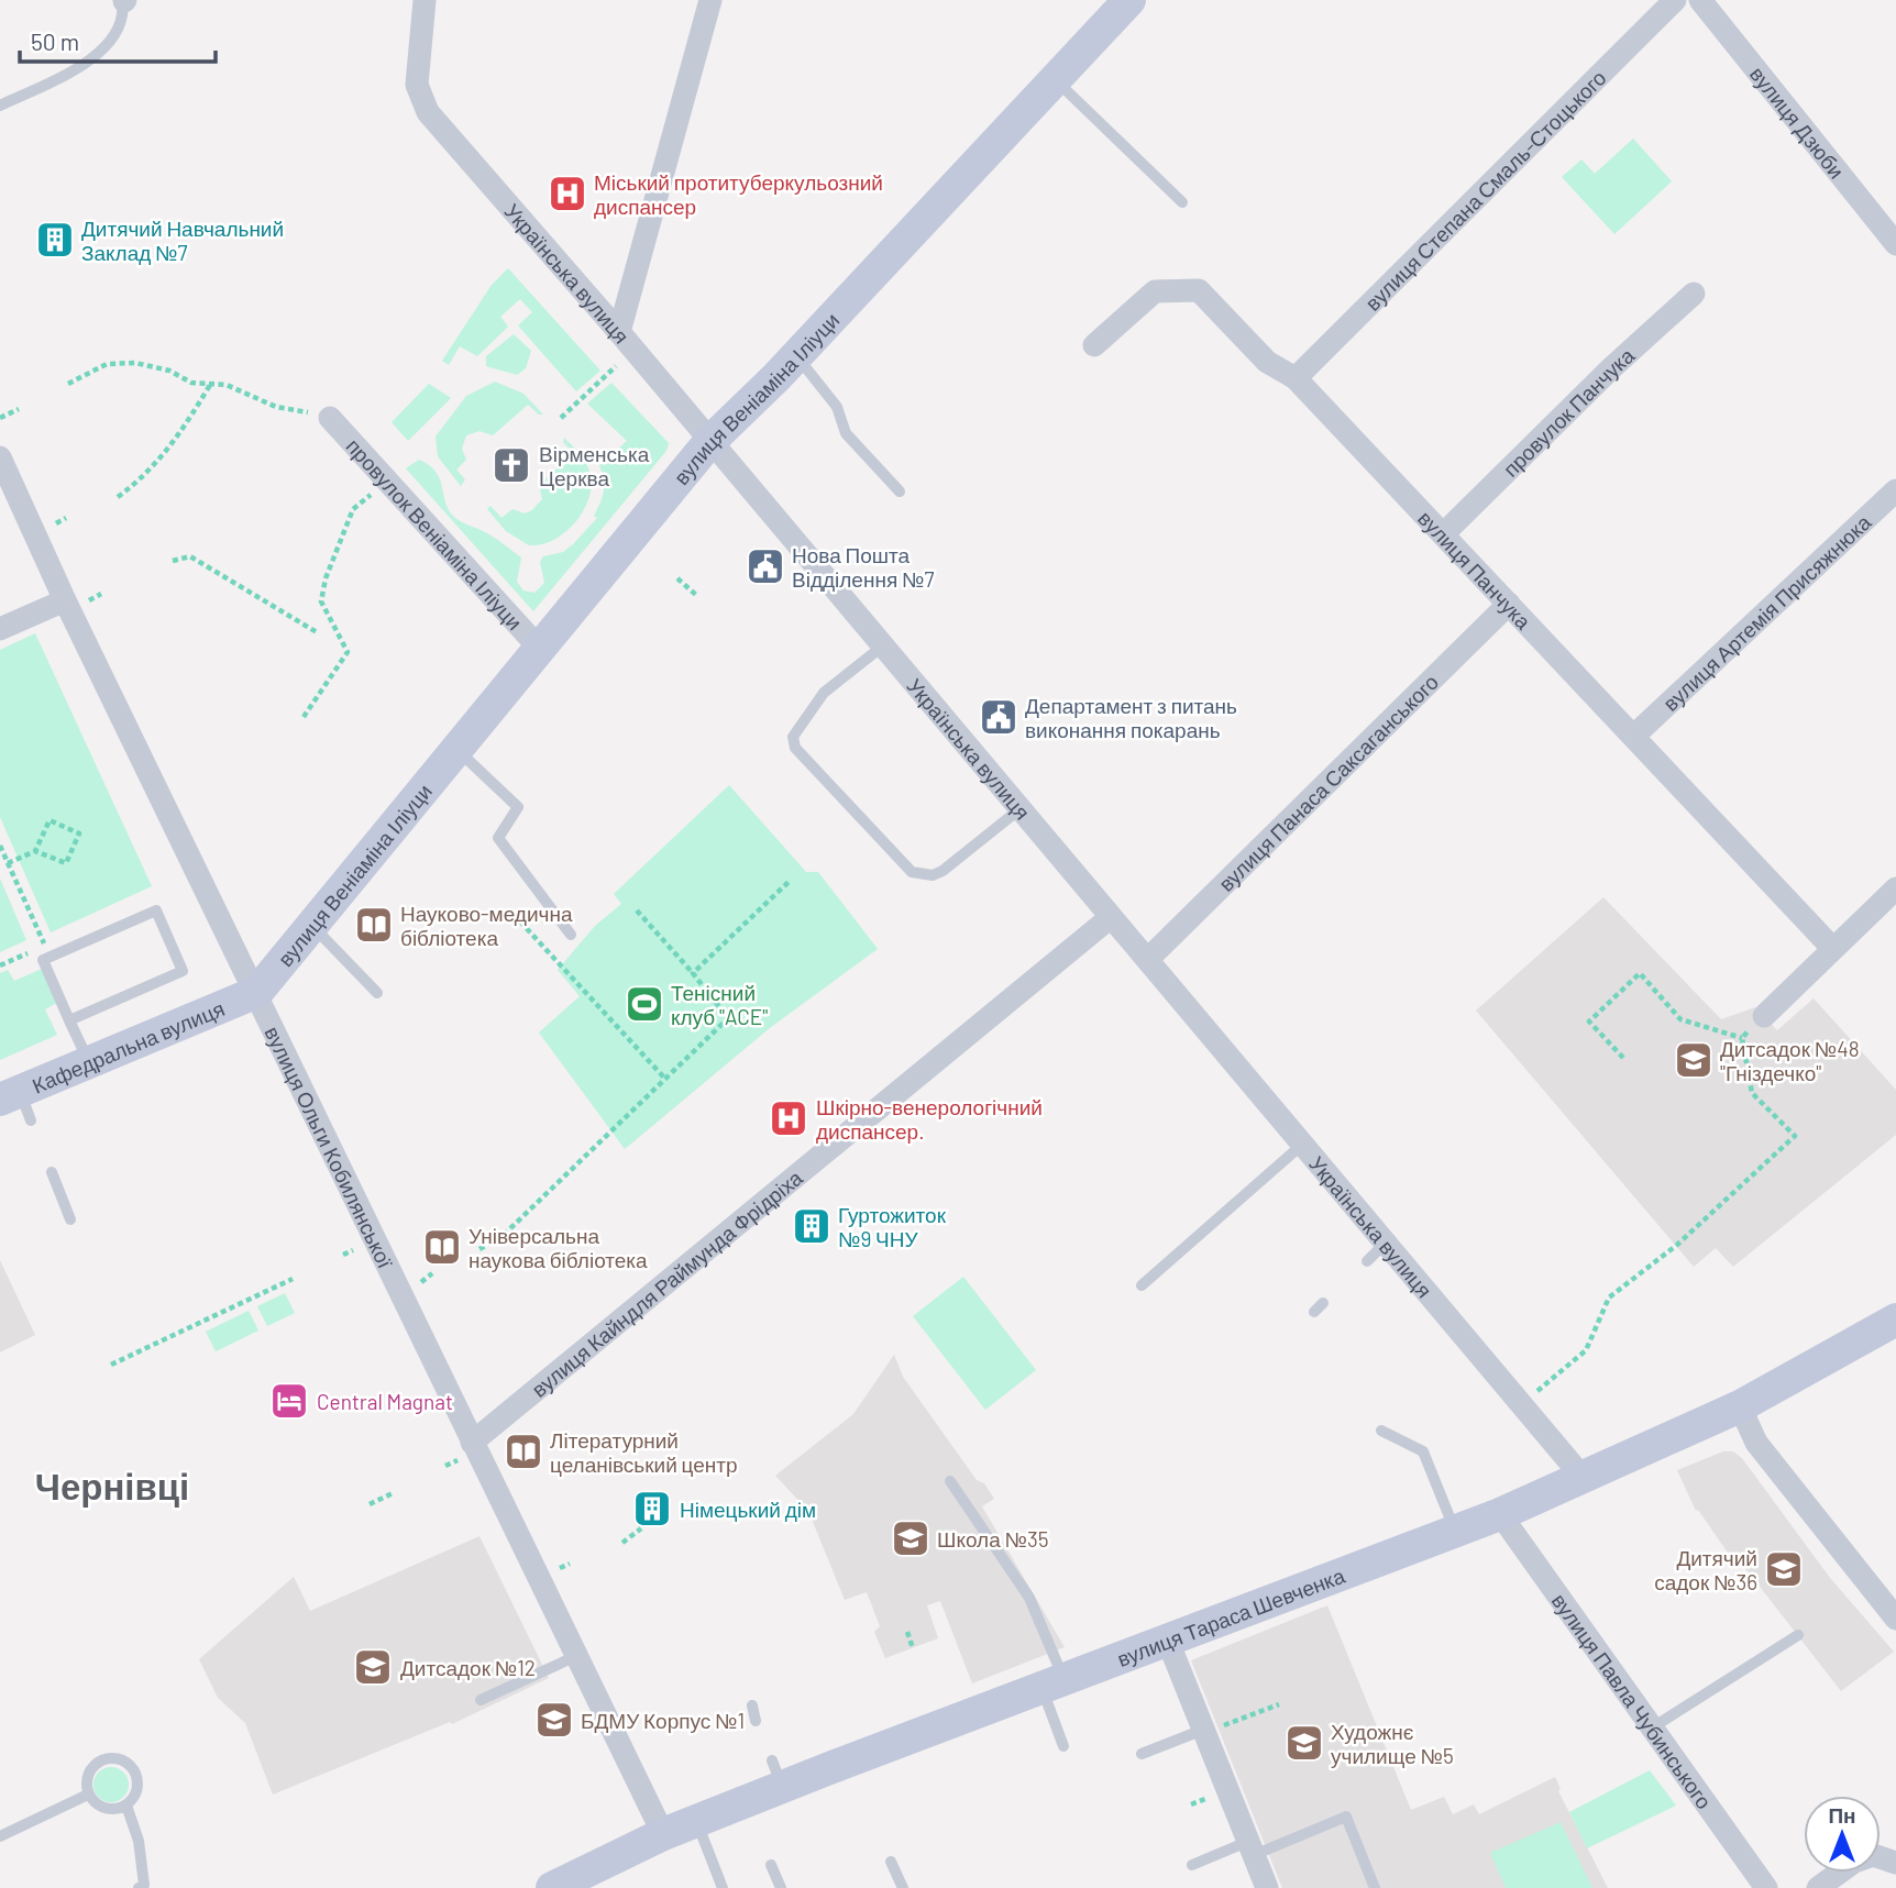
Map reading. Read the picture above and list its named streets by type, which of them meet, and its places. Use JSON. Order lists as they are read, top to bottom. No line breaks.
{"streets":{"street":["вулиця Дзюби","вулиця Степана Смаль-Стоцького","Українська вулиця","вулиця Веніаміна Іліуци","провулок Панчука","провулок Веніаміна Іліуци","вулиця Панчука","вулиця Артемія Присяжнюка","вулиця Панаса Саксаганського","Кафедральна вулиця","вулиця Ольги Кобилянської","вулиця Кайндля Раймунда Фрідріха","вулиця Тараса Шевченка","вулиця Павла Чубинського"]},"crossings":[["вулиця Степана Смаль-Стоцького","вулиця Панчука"],["Українська вулиця","вулиця Веніаміна Іліуци"],["Українська вулиця","вулиця Панаса Саксаганського"],["Українська вулиця","вулиця Кайндля Раймунда Фрідріха"],["Українська вулиця","вулиця Тараса Шевченка"],["вулиця Веніаміна Іліуци","провулок Веніаміна Іліуци"],["вулиця Веніаміна Іліуци","Кафедральна вулиця"],["вулиця Веніаміна Іліуци","вулиця Ольги Кобилянської"],["провулок Панчука","вулиця Панчука"],["вулиця Панчука","вулиця Артемія Присяжнюка"],["вулиця Панчука","вулиця Панаса Саксаганського"],["Кафедральна вулиця","вулиця Ольги Кобилянської"],["вулиця Ольги Кобилянської","вулиця Кайндля Раймунда Фрідріха"],["вулиця Ольги Кобилянської","вулиця Тараса Шевченка"],["вулиця Тараса Шевченка","вулиця Павла Чубинського"]],"districts":["Чернівці"],"places":{"hospital":["Міський протитуберкульозний диспансер","Шкірно-венерологічний диспансер."],"building":["Дитячий Навчальний Заклад №7","Гуртожиток №9 ЧНУ","Німецький дім"],"church":["Вірменська Церква"],"public building":["Нова Пошта Відділення №7","Департамент з питань виконання покарань"],"library":["Науково-медична бібліотека","Універсальна наукова бібліотека","Літературний целанівський центр"],"sports":["Тенісний клуб \"ACE\""],"school or university":["Дитсадок №48 \"Гніздечко\"","Школа №35","Дитячий садок №36","Дитсадок №12","БДМУ Корпус №1","Художнє училище №5"],"hotel":["Central Magnat"]},"scale_bar":"50 m","north":"top"}
